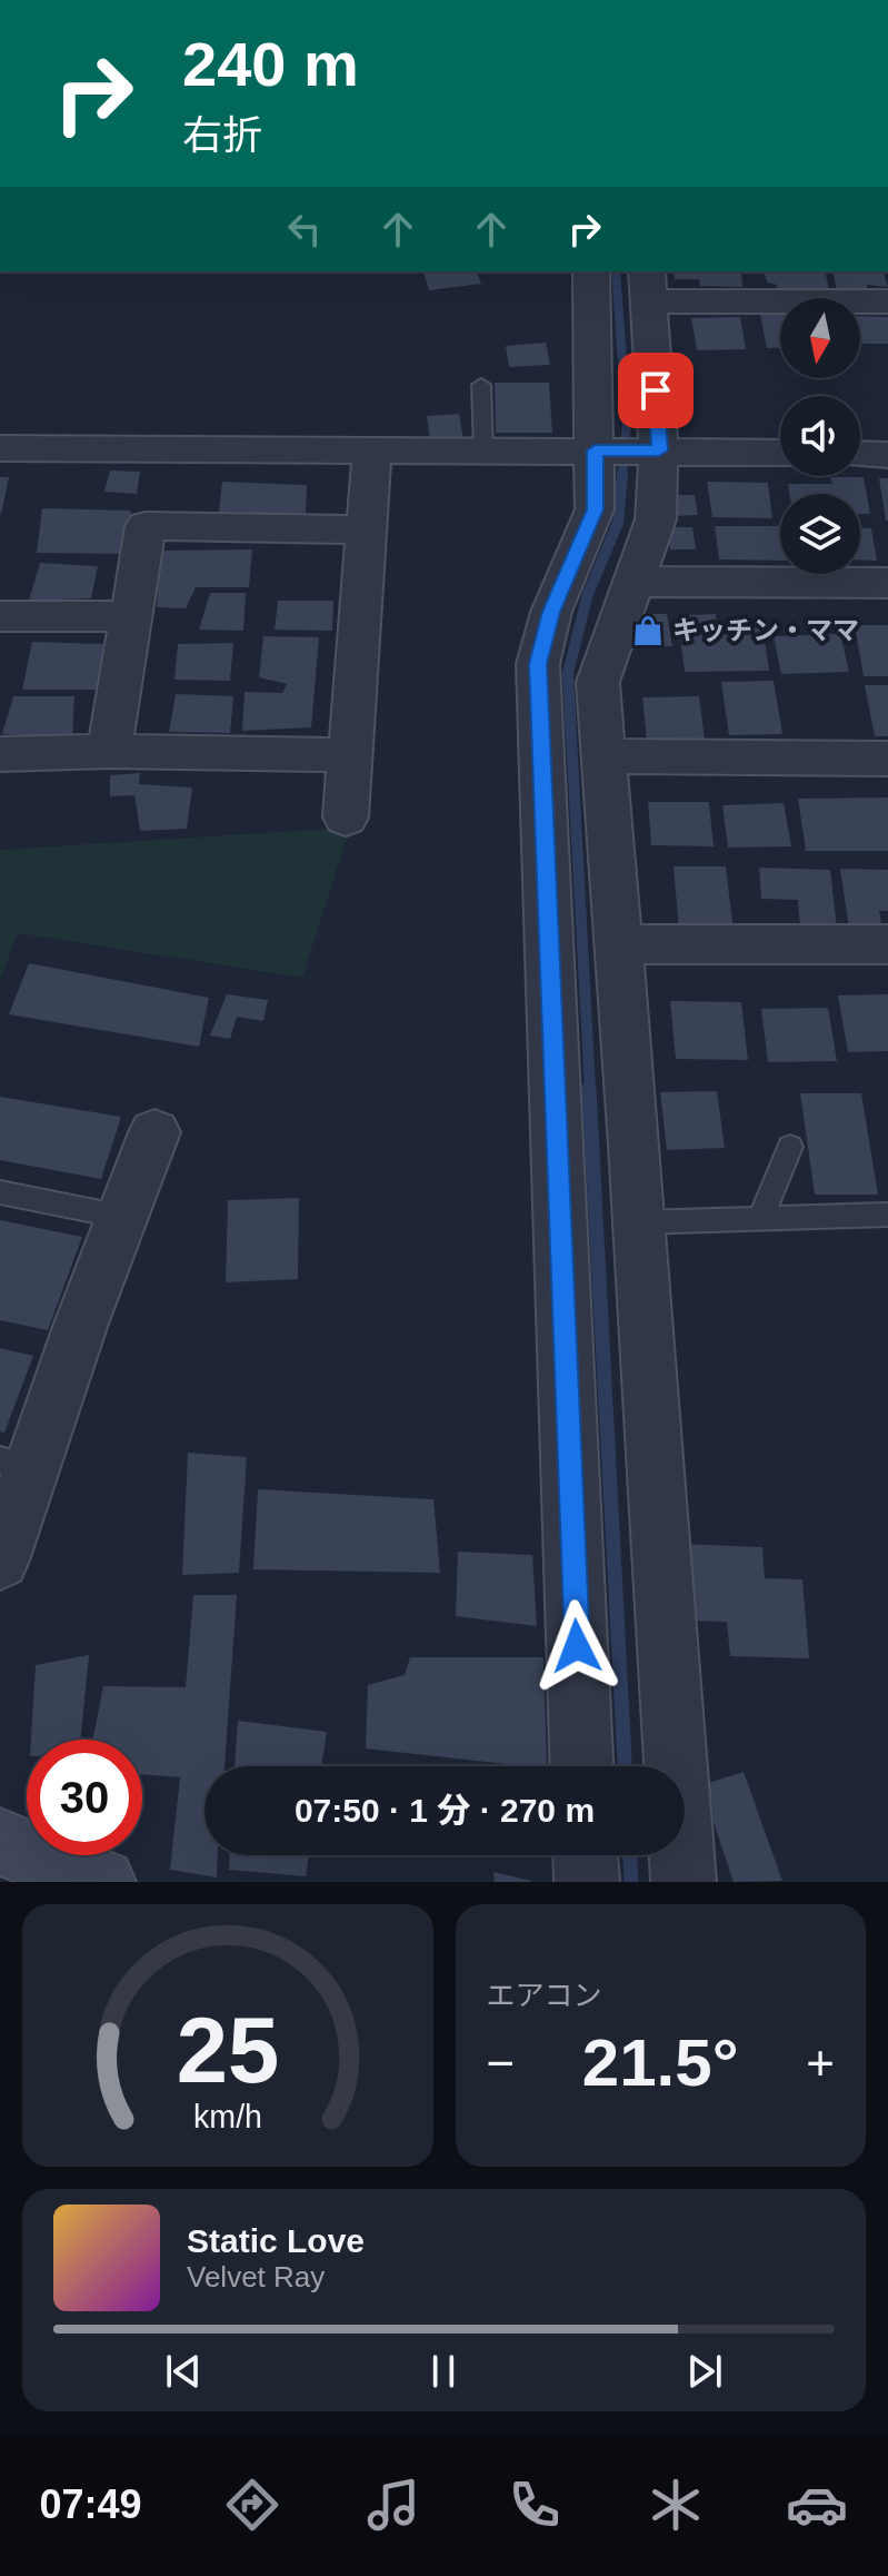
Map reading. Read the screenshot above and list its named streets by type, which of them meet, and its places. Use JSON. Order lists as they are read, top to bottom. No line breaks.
{"places":{"shop":["キッチン・ママ"]},"north":"bottom","page":{"turn":["240 m","右折"],"limit":"30","trip":"07:50 · 1 分 · 270 m","tile":"エアコン","heat":["−","21.5°","+"],"song":["Static Love","Velvet Ray"],"tabs":"07:49","gauge":["25","km/h"]}}
